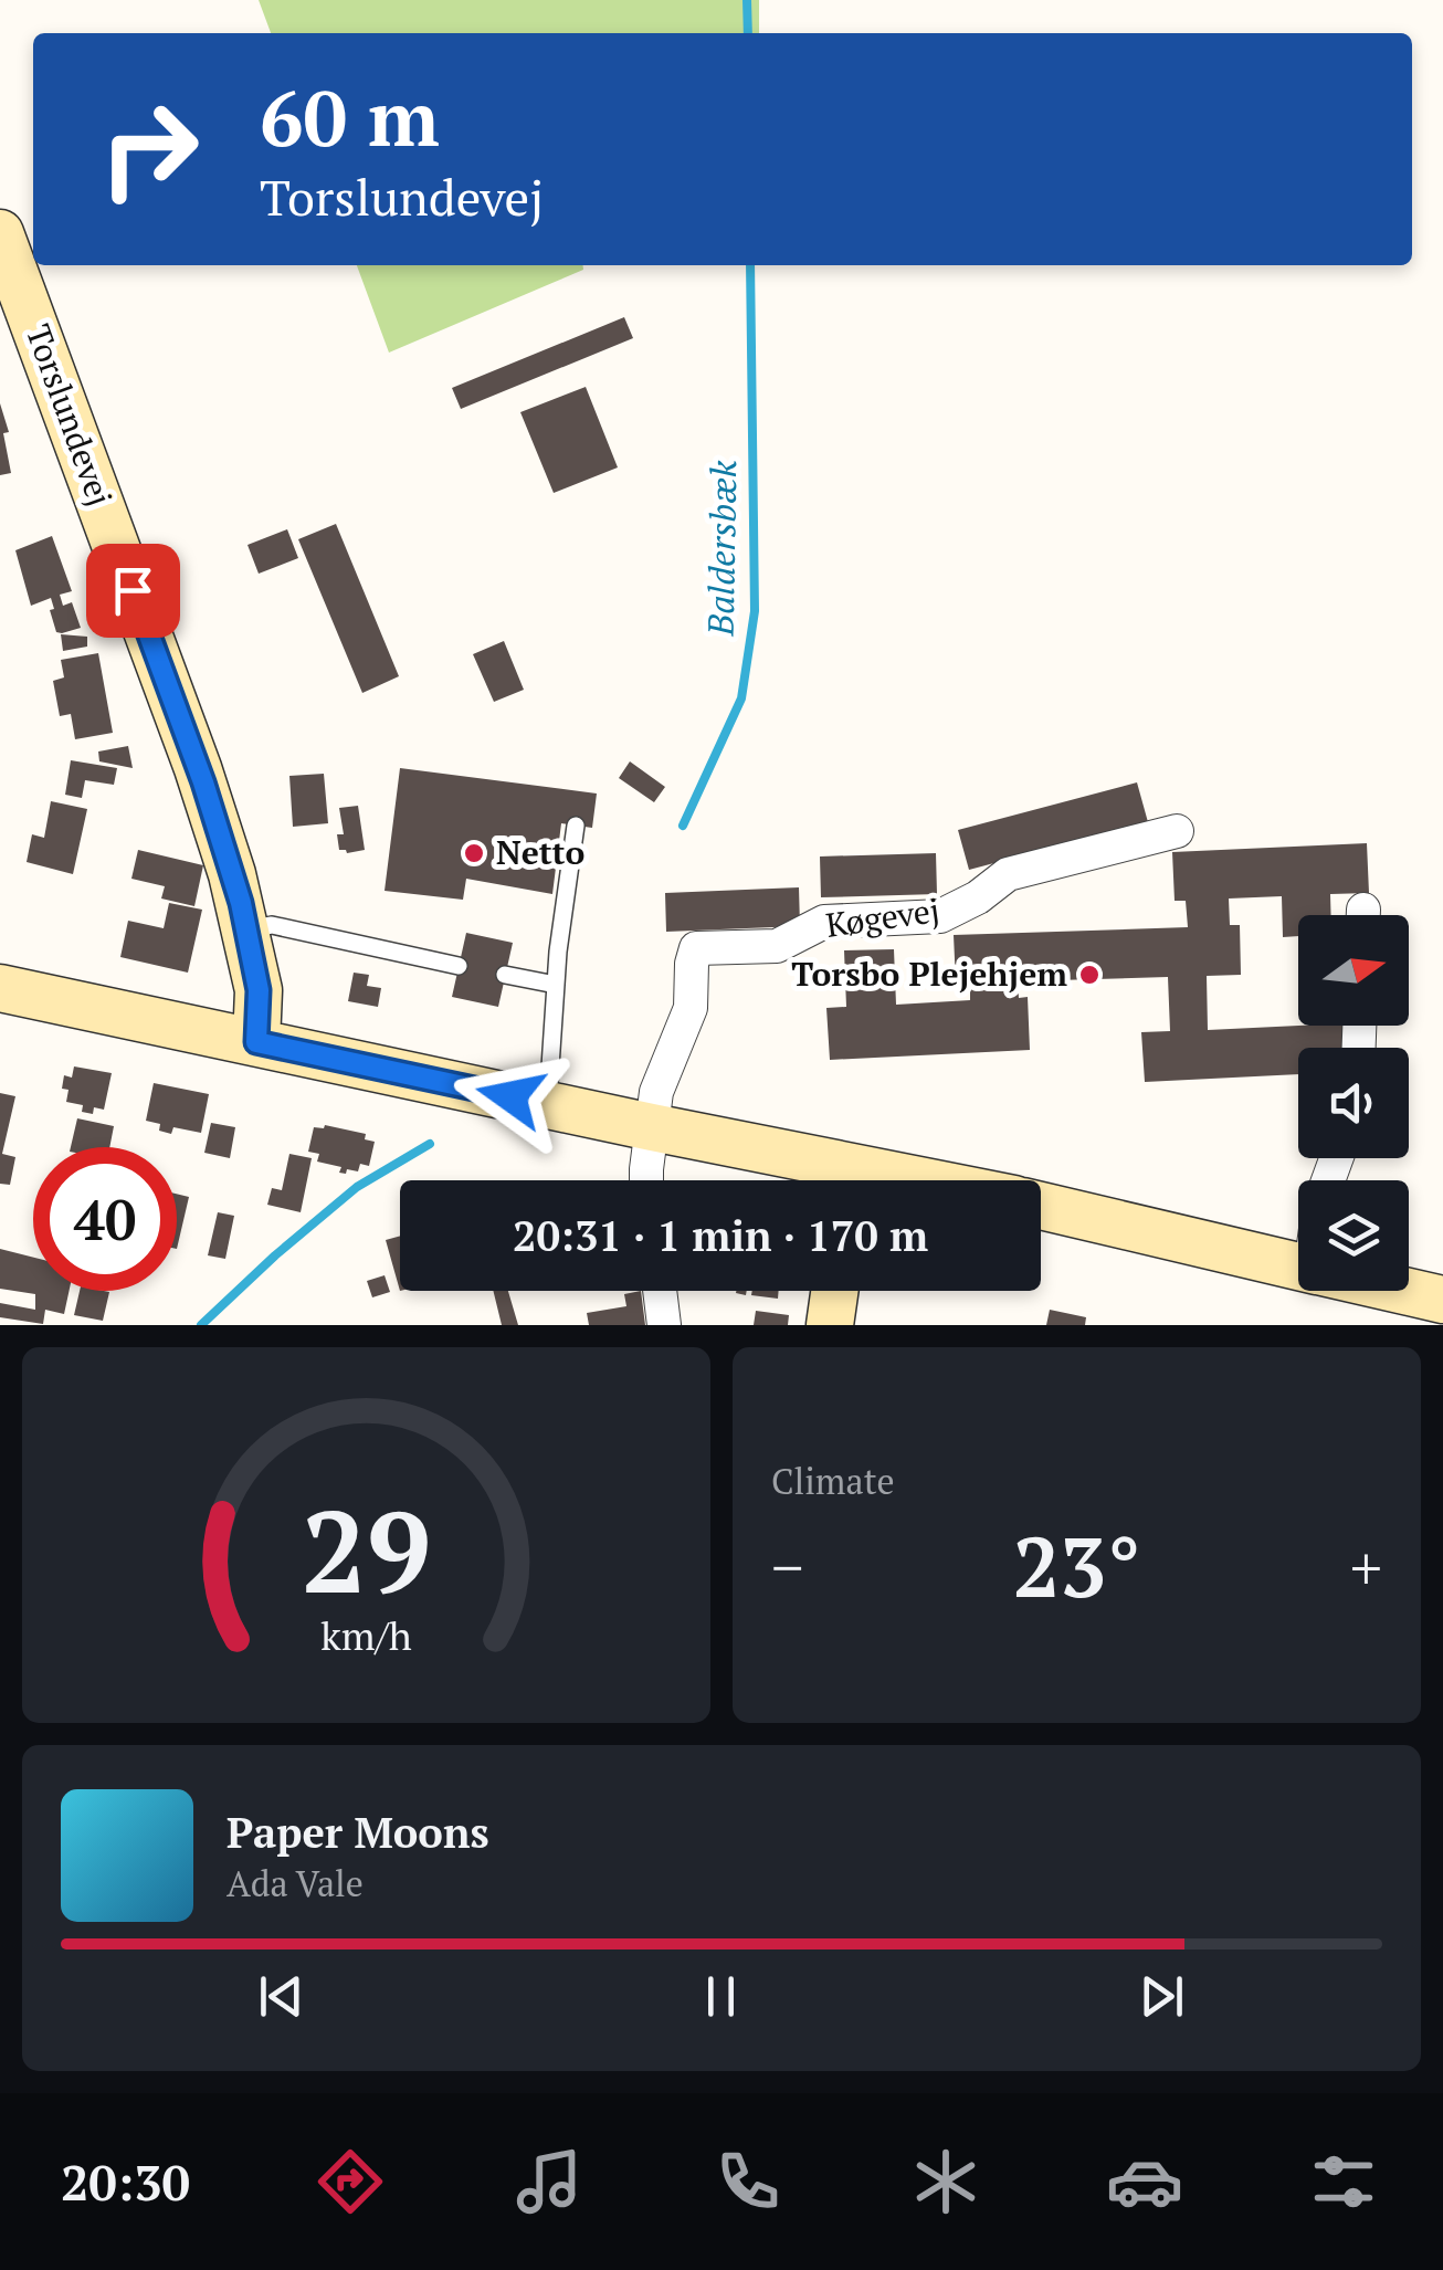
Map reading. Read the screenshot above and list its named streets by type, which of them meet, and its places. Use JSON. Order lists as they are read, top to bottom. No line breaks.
{"streets":{"street":["Torslundevej","Køgevej"]},"water":["Baldersbæk"],"places":["Netto","Torsbo Plejehjem"],"north":"right","page":{"turn":["60 m","Torslundevej"],"limit":"40","trip":"20:31 · 1 min · 170 m","tile":"Climate","heat":["−","23°","+"],"song":["Paper Moons","Ada Vale"],"tabs":"20:30","gauge":["29","km/h"]}}
